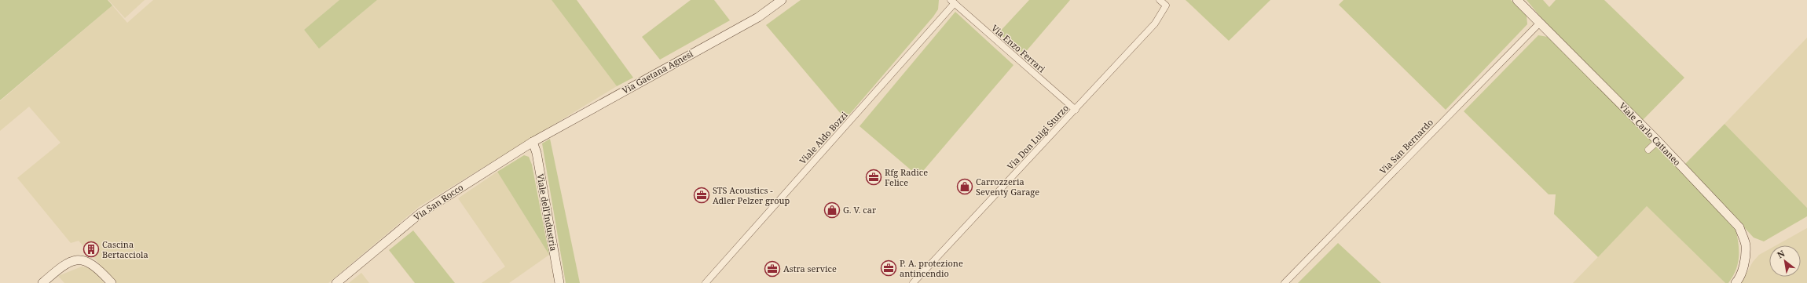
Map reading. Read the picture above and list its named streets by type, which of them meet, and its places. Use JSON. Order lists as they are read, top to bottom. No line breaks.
{"streets":{"street":["Via Enzo Ferrari","Via Gaetana Agnesi","Viale Carlo Cattaneo","Via Don Luigi Sturzo","Viale Aldo Bozzi","Via San Bernardo","Via San Rocco","Viale dell'Industria"]},"crossings":[["Via Enzo Ferrari","Via Don Luigi Sturzo"],["Via Enzo Ferrari","Viale Aldo Bozzi"],["Via Gaetana Agnesi","Via San Rocco"],["Via Gaetana Agnesi","Viale dell'Industria"],["Viale Carlo Cattaneo","Via San Bernardo"],["Via San Rocco","Viale dell'Industria"]],"places":{"office":["Rfg Radice Felice","STS Acoustics - Adler Pelzer group","P. A. protezione antincendio","Astra service"],"shop":["Carrozzeria Seventy Garage","G. V. car"],"building":["Cascina Bertacciola"]},"north":"top left"}
